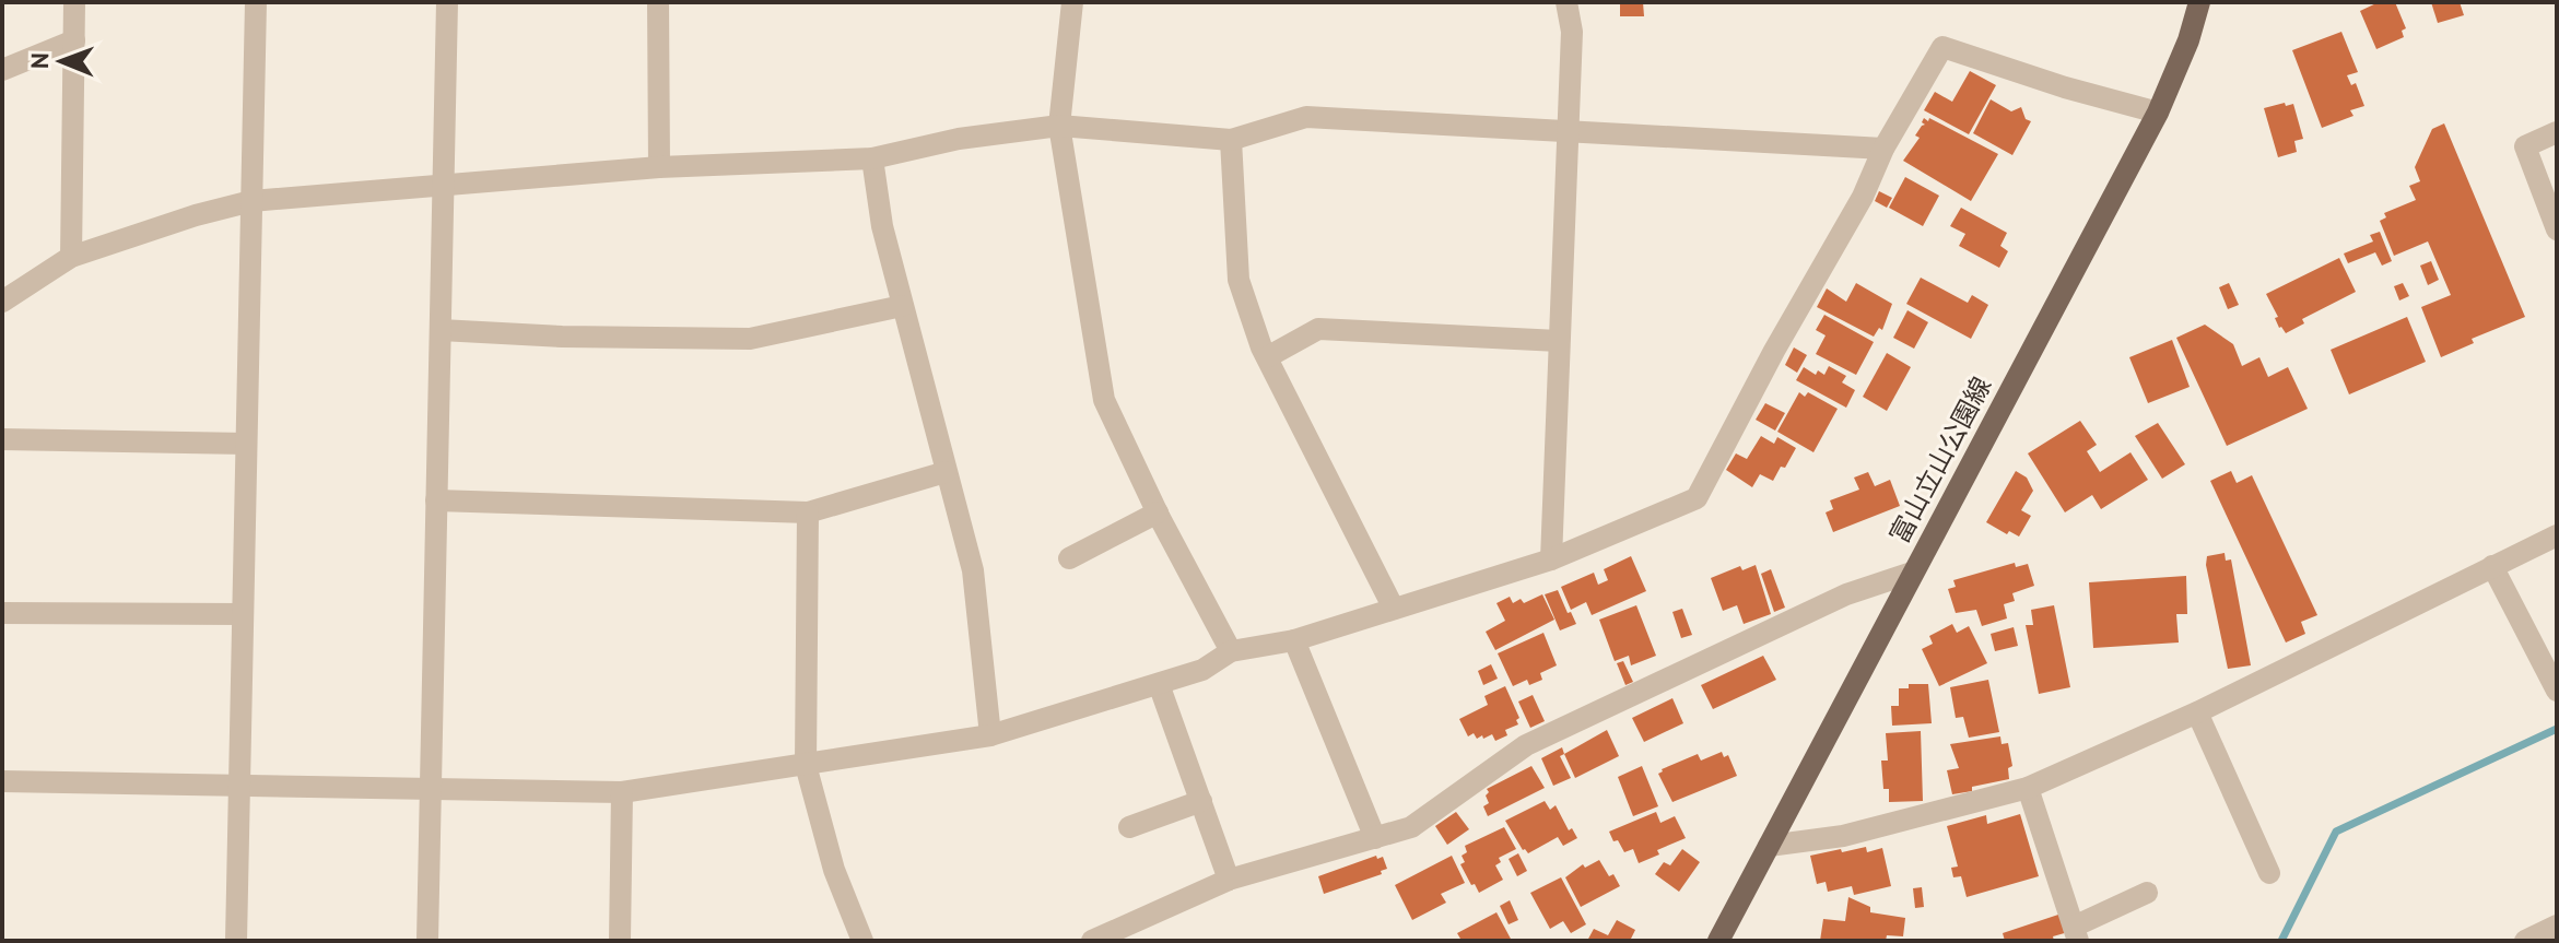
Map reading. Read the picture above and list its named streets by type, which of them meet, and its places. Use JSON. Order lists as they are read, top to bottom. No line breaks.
{"streets":{"main road":["富山立山公園線"]},"north":"left"}
